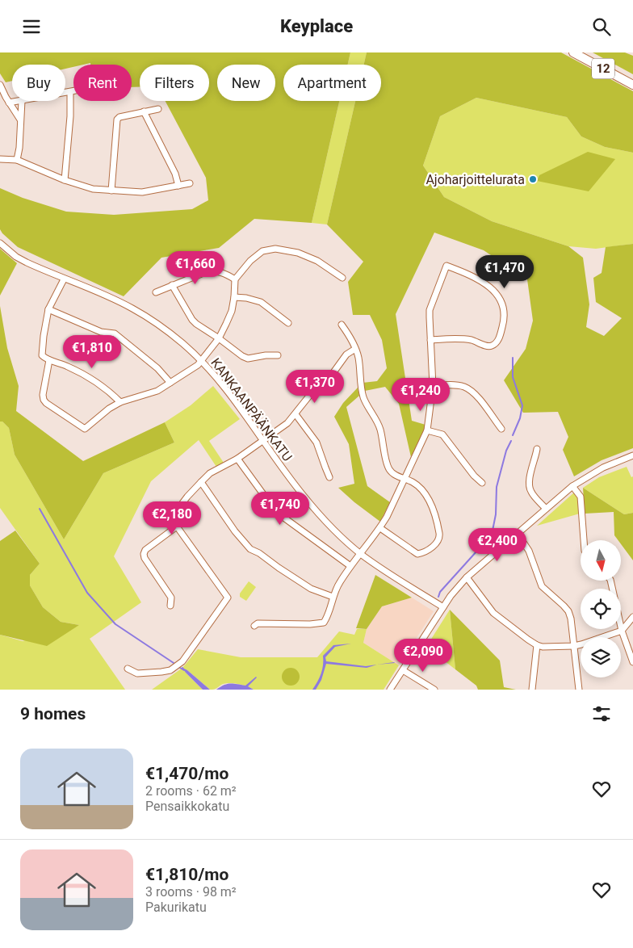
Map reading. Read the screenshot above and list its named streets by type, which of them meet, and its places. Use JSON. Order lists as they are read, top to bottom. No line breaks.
{"streets":{"highway":["12"],"street":["KANKAANPÄÄNKATU"]},"places":["Ajoharjoittelurata"],"north":"bottom","page":{"header":"Keyplace","chip":["Buy","Rent","Filters","New","Apartment"],"price":["€1,660","€1,470","€1,810","€1,370","€1,240","€1,740","€2,180","€2,400","€2,090"],"heading":"9 homes","list":[{"name":"€1,470/mo","note":"2 rooms · 62 m² · Pensaikkokatu"},{"name":"€1,810/mo","note":"3 rooms · 98 m² · Pakurikatu"}]}}
